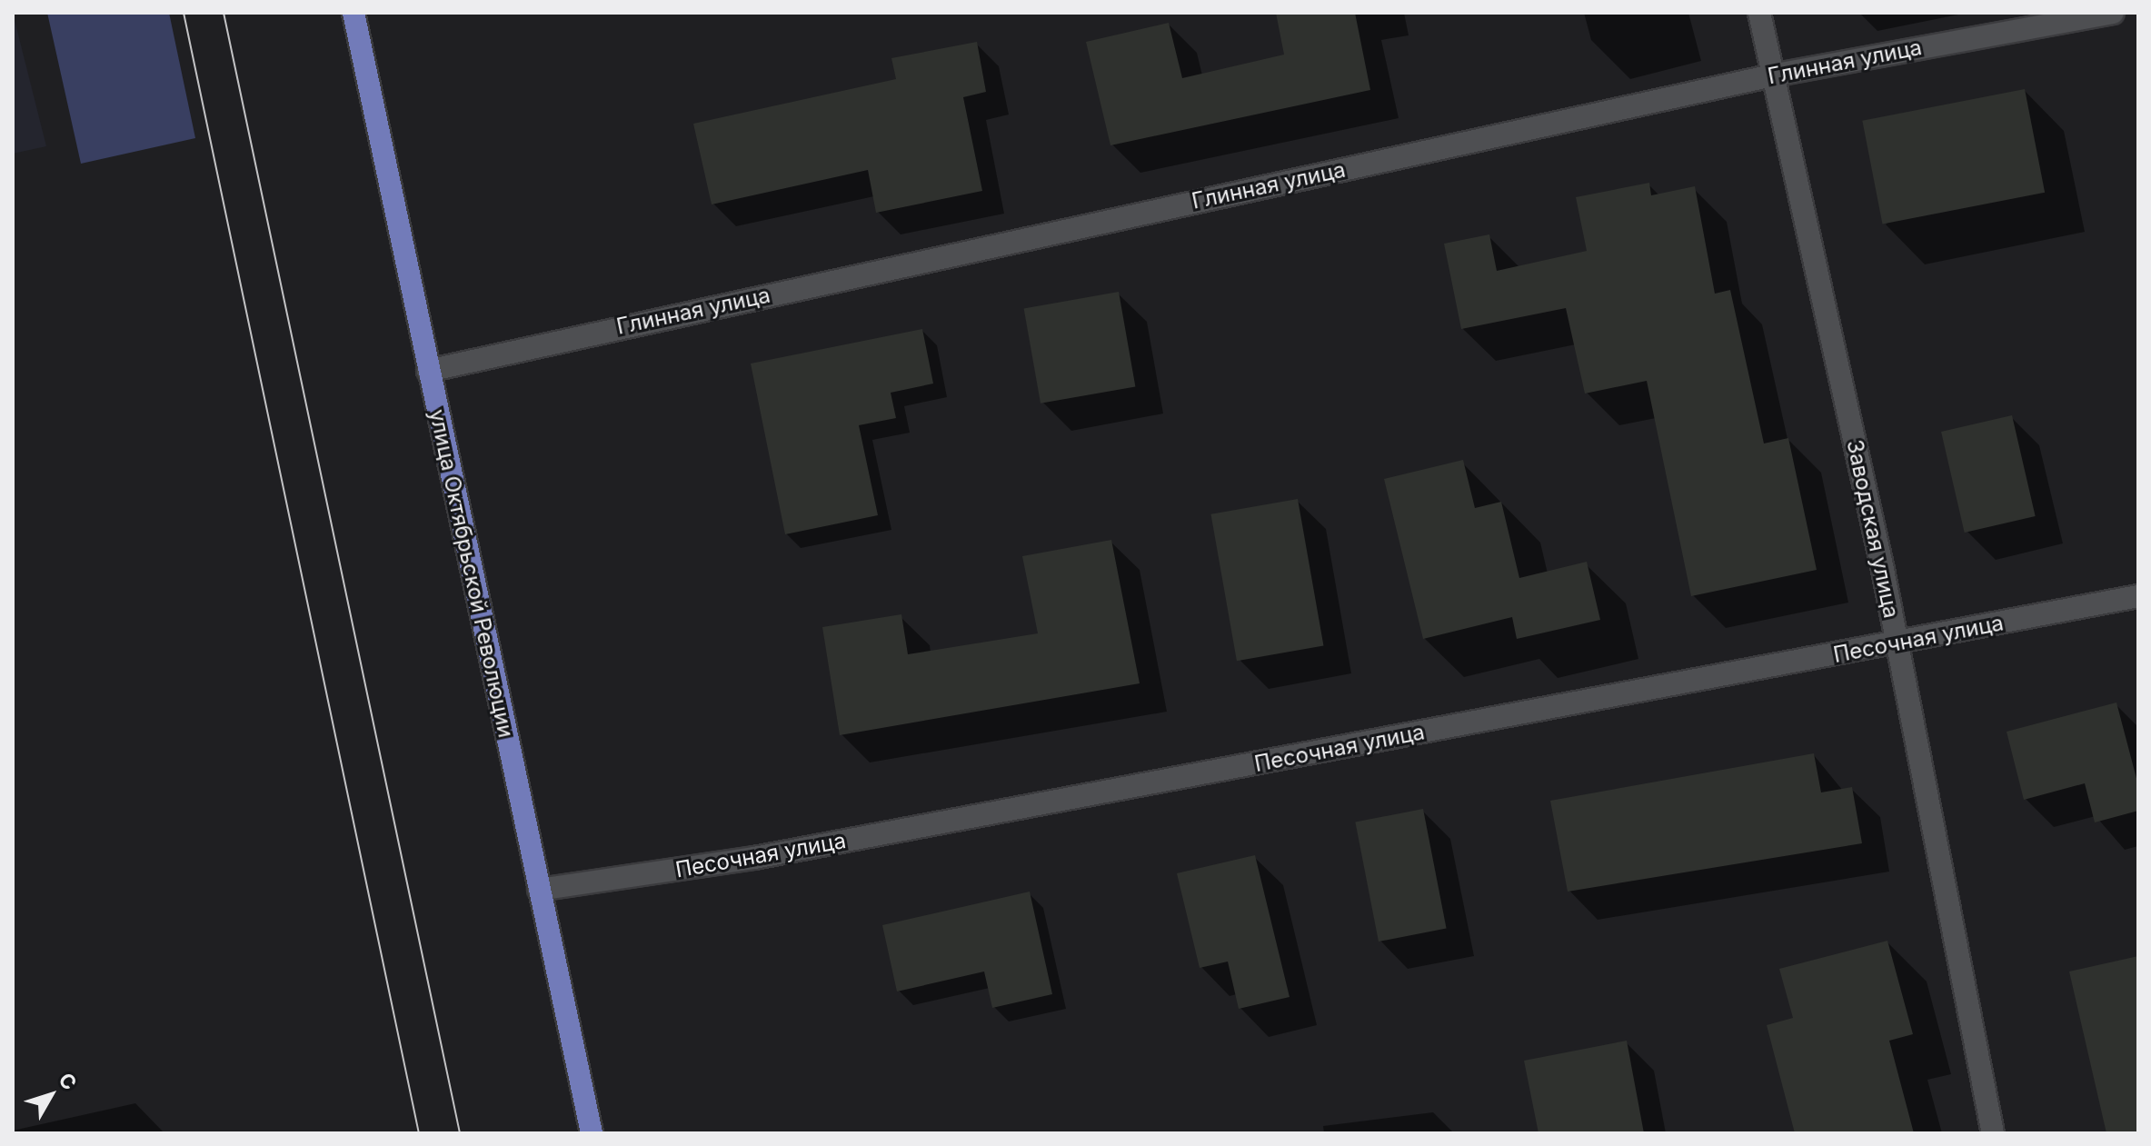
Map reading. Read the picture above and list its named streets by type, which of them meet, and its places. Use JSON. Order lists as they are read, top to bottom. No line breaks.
{"streets":{"main road":["улица Октябрьской Революции"],"street":["Глинная улица","Заводская улица","Песочная улица"]},"crossings":[["Глинная улица","Заводская улица"],["Глинная улица","улица Октябрьской Революции"],["Заводская улица","Песочная улица"],["улица Октябрьской Революции","Песочная улица"]],"north":"top right"}
